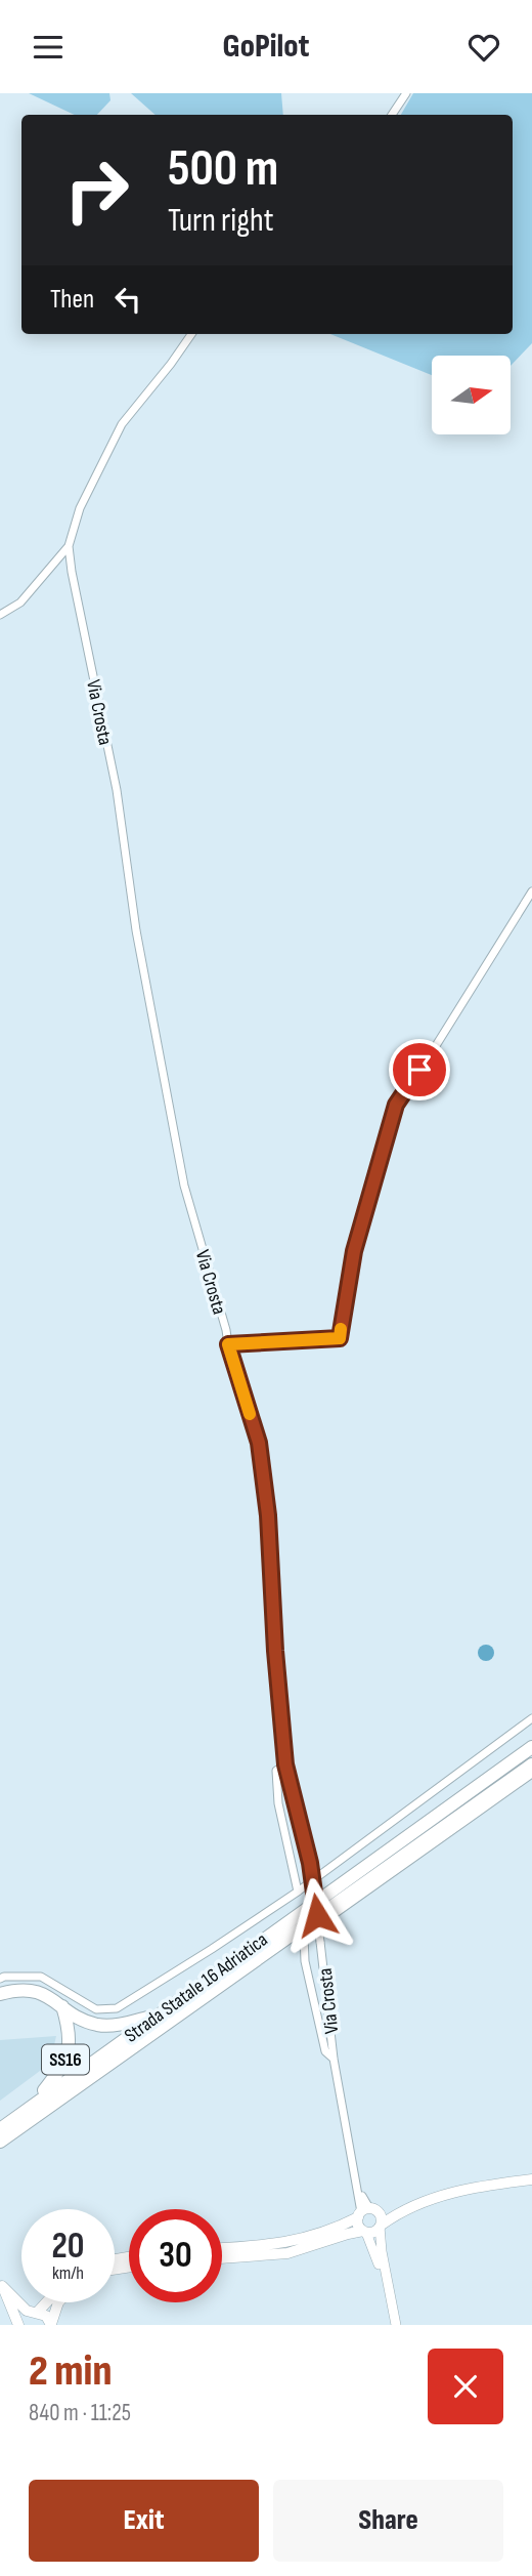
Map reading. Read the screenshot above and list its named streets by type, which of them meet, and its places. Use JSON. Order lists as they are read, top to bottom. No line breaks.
{"streets":{"highway":["Strada Statale 16 Adriatica","SS16"],"street":["Via Crosta"]},"crossings":[["Strada Statale 16 Adriatica","SS16"]],"north":"right","page":{"header":"GoPilot","turn":["500 m","Turn right"],"then":"Then","speed":"20 km/h","limit":"30","heading":["2 min","840 m · 11:25"],"buttons":["Exit","Share"]}}
